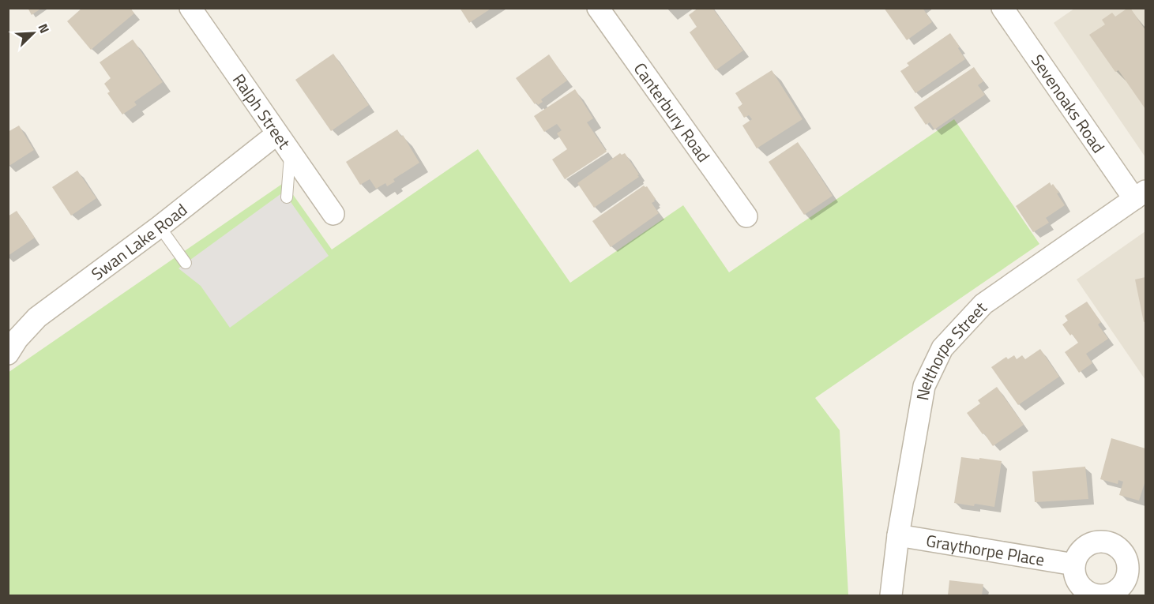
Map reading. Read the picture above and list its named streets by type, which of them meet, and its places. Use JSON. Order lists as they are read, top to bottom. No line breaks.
{"streets":{"street":["Sevenoaks Road","Ralph Street","Canterbury Road","Swan Lake Road","Nelthorpe Street","Graythorpe Place"]},"crossings":[["Sevenoaks Road","Nelthorpe Street"],["Ralph Street","Swan Lake Road"],["Nelthorpe Street","Graythorpe Place"]],"north":"top right"}
